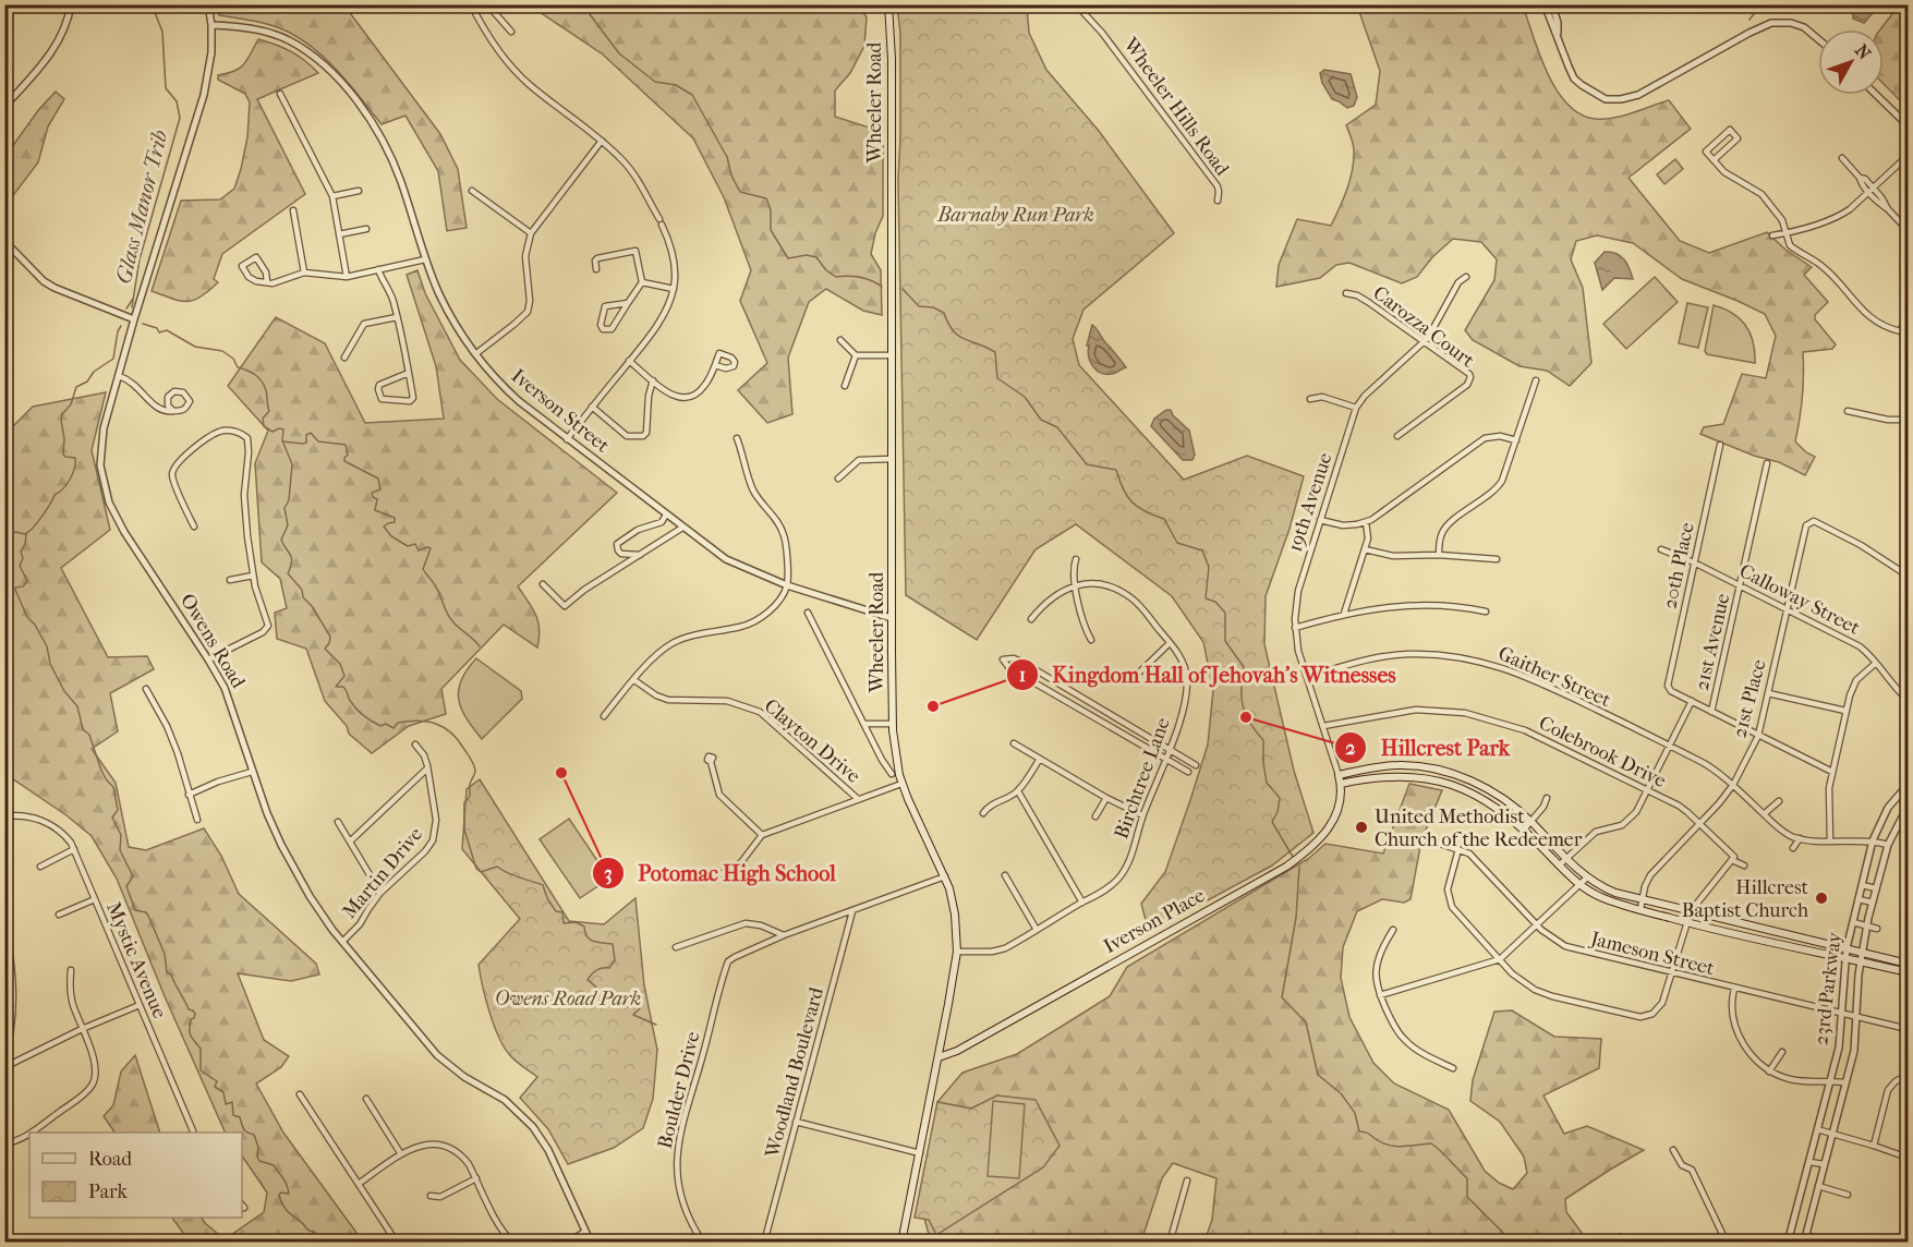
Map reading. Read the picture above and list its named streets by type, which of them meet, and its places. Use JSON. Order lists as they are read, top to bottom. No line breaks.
{"streets":{"main road":["Wheeler Road","Iverson Place"],"street":["Wheeler Hills Road","Carozza Court","Iverson Street","19th Avenue","20th Place","Calloway Street","Owens Road","21st Avenue","Gaither Street","21st Place","Clayton Drive","Colebrook Drive","Birchtree Lane","Martin Drive","Jameson Street","Mystic Avenue","23rd Parkway","Woodland Boulevard","Boulder Drive"]},"crossings":[["Wheeler Road","Iverson Street"],["Wheeler Road","Birchtree Lane"],["Wheeler Road","Iverson Place"],["Carozza Court","19th Avenue"],["Iverson Street","Owens Road"],["19th Avenue","Gaither Street"],["19th Avenue","Colebrook Drive"],["19th Avenue","Iverson Place"],["20th Place","Calloway Street"],["20th Place","21st Avenue"],["Calloway Street","21st Avenue"],["Calloway Street","21st Place"],["Owens Road","Martin Drive"],["21st Avenue","Gaither Street"],["21st Avenue","Colebrook Drive"],["Gaither Street","21st Place"],["Gaither Street","23rd Parkway"],["21st Place","Colebrook Drive"],["Jameson Street","23rd Parkway"]],"water":["Glass Manor Trib"],"parks":["Barnaby Run Park","Owens Road Park"],"places":["Kingdom Hall of Jehovah’s Witnesses","Hillcrest Park","Potomac High School","United Methodist Church of the Redeemer","Hillcrest Baptist Church"],"legend":["Road","Park"],"north":"top right"}
